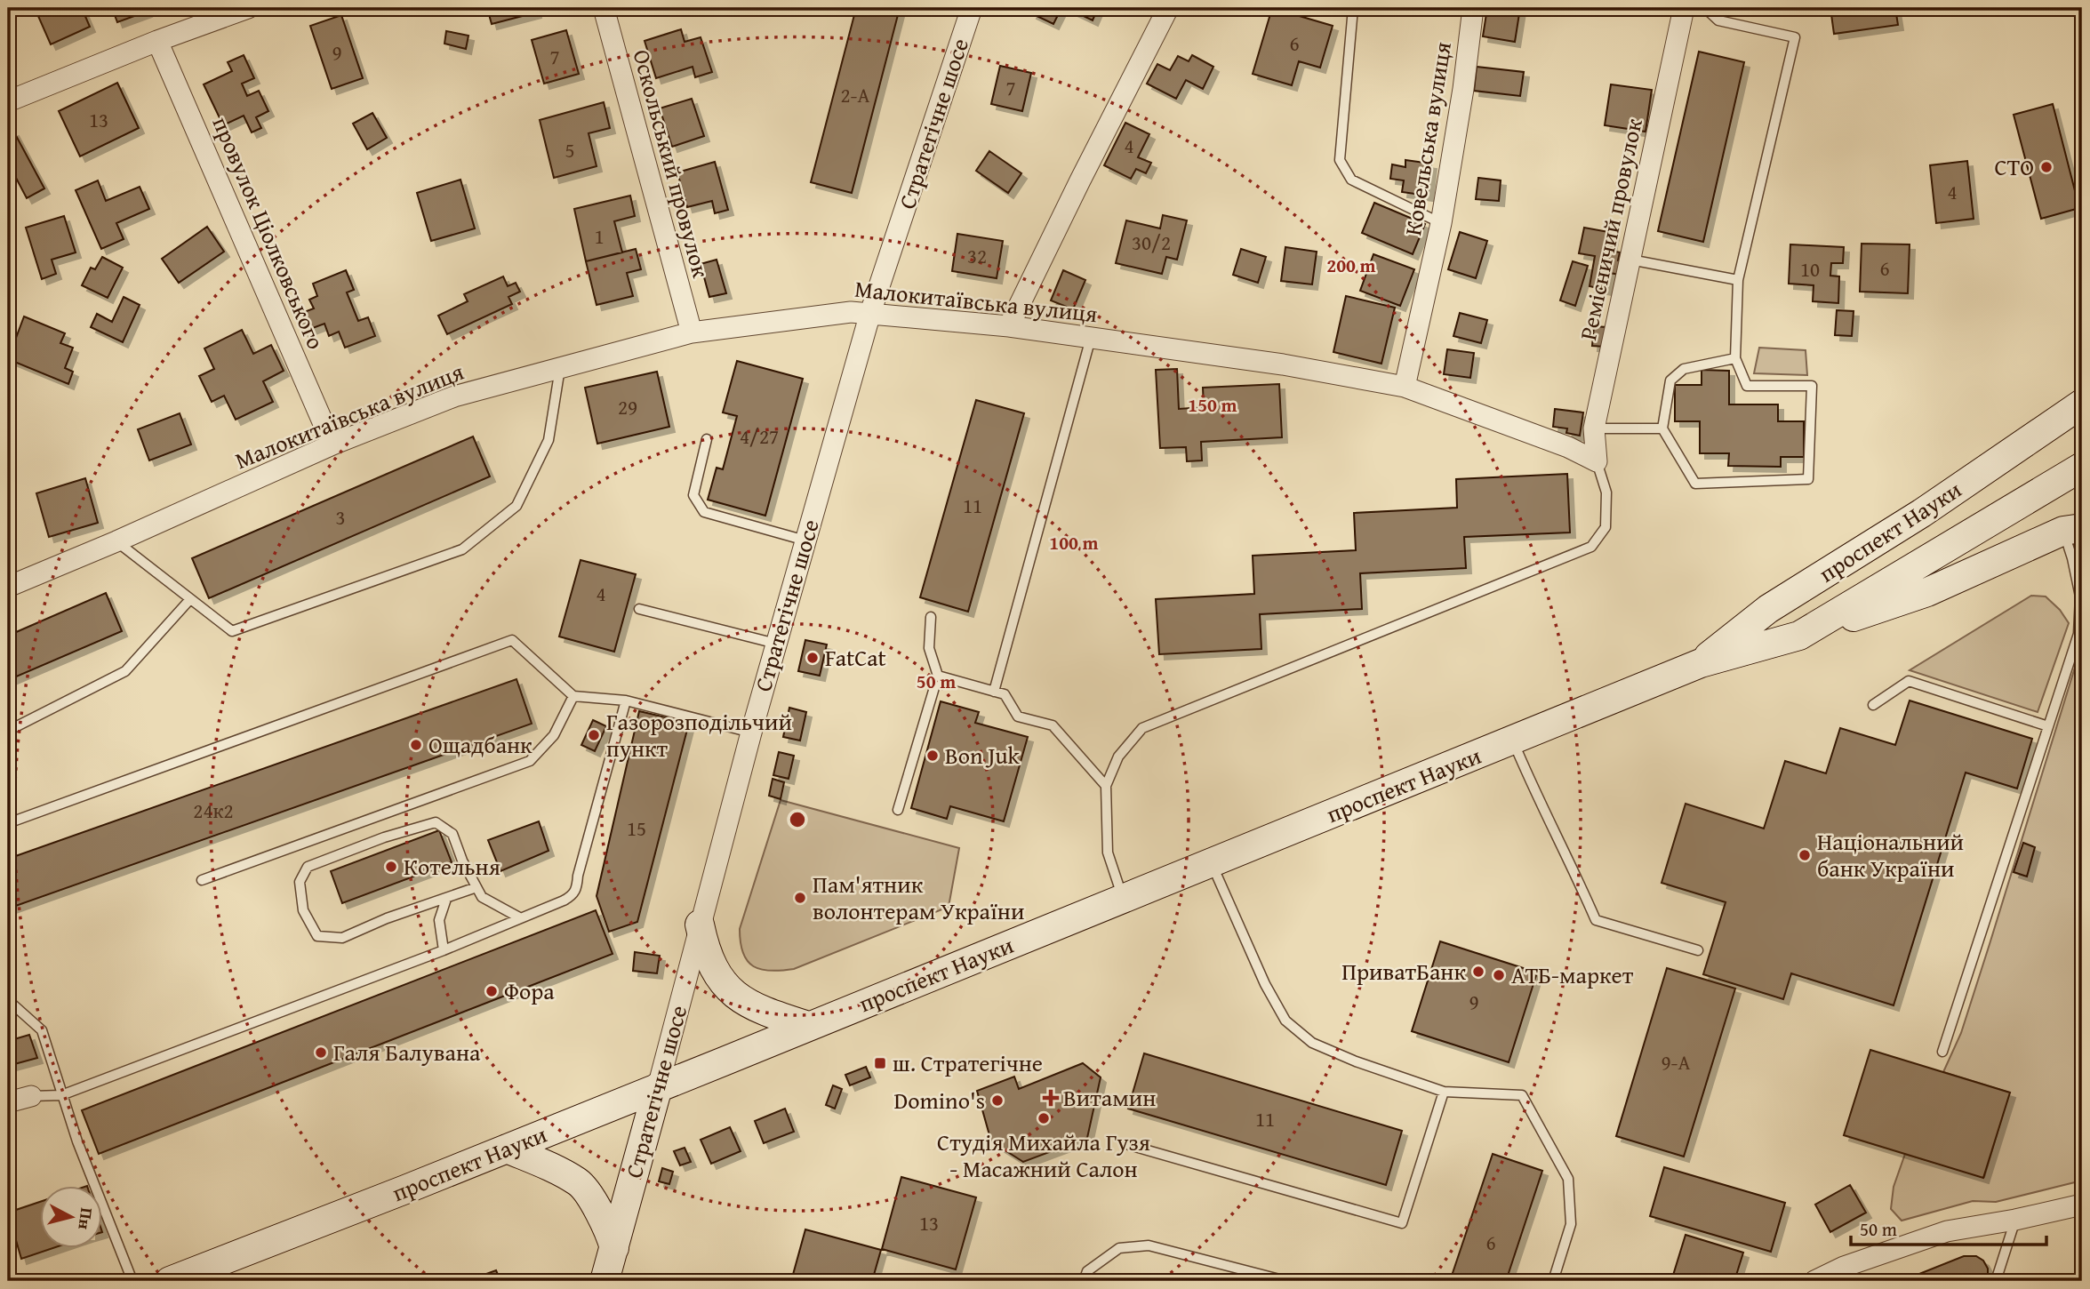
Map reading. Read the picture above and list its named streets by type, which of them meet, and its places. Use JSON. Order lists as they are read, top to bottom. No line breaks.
{"streets":{"main road":["Стратегічне шосе","проспект Науки"],"street":["Ковельська вулиця","Оскольський провулок","Ремісничий провулок","провулок Ціолковського","Малокитаївська вулиця"]},"crossings":[["Стратегічне шосе","Малокитаївська вулиця"],["Стратегічне шосе","проспект Науки"],["Ковельська вулиця","Малокитаївська вулиця"],["Оскольський провулок","Малокитаївська вулиця"],["Ремісничий провулок","Малокитаївська вулиця"],["провулок Ціолковського","Малокитаївська вулиця"]],"places":{"other":["СТО","FatCat","Газорозподільчий пункт","Ощадбанк","Bon Juk","Національний банк України","Котельня","Пам'ятник волонтерам України","ПриватБанк","АТБ-маркет","Фора","Галя Балувана","Domino's","Студія Михайла Гузя - Масажний Салон"],"transit":["ш. Стратегічне"],"health":["Витамин"]},"house_numbers":["6","9","7","7","2-А","13","4","5","4","1","30/2","32","6","10","29","4/27","11","3","4","24к2","15","9","9-А","11","13","6"],"scale_bar":"50 m","north":"right","rings":["200 m","150 m","100 m","50 m"]}
